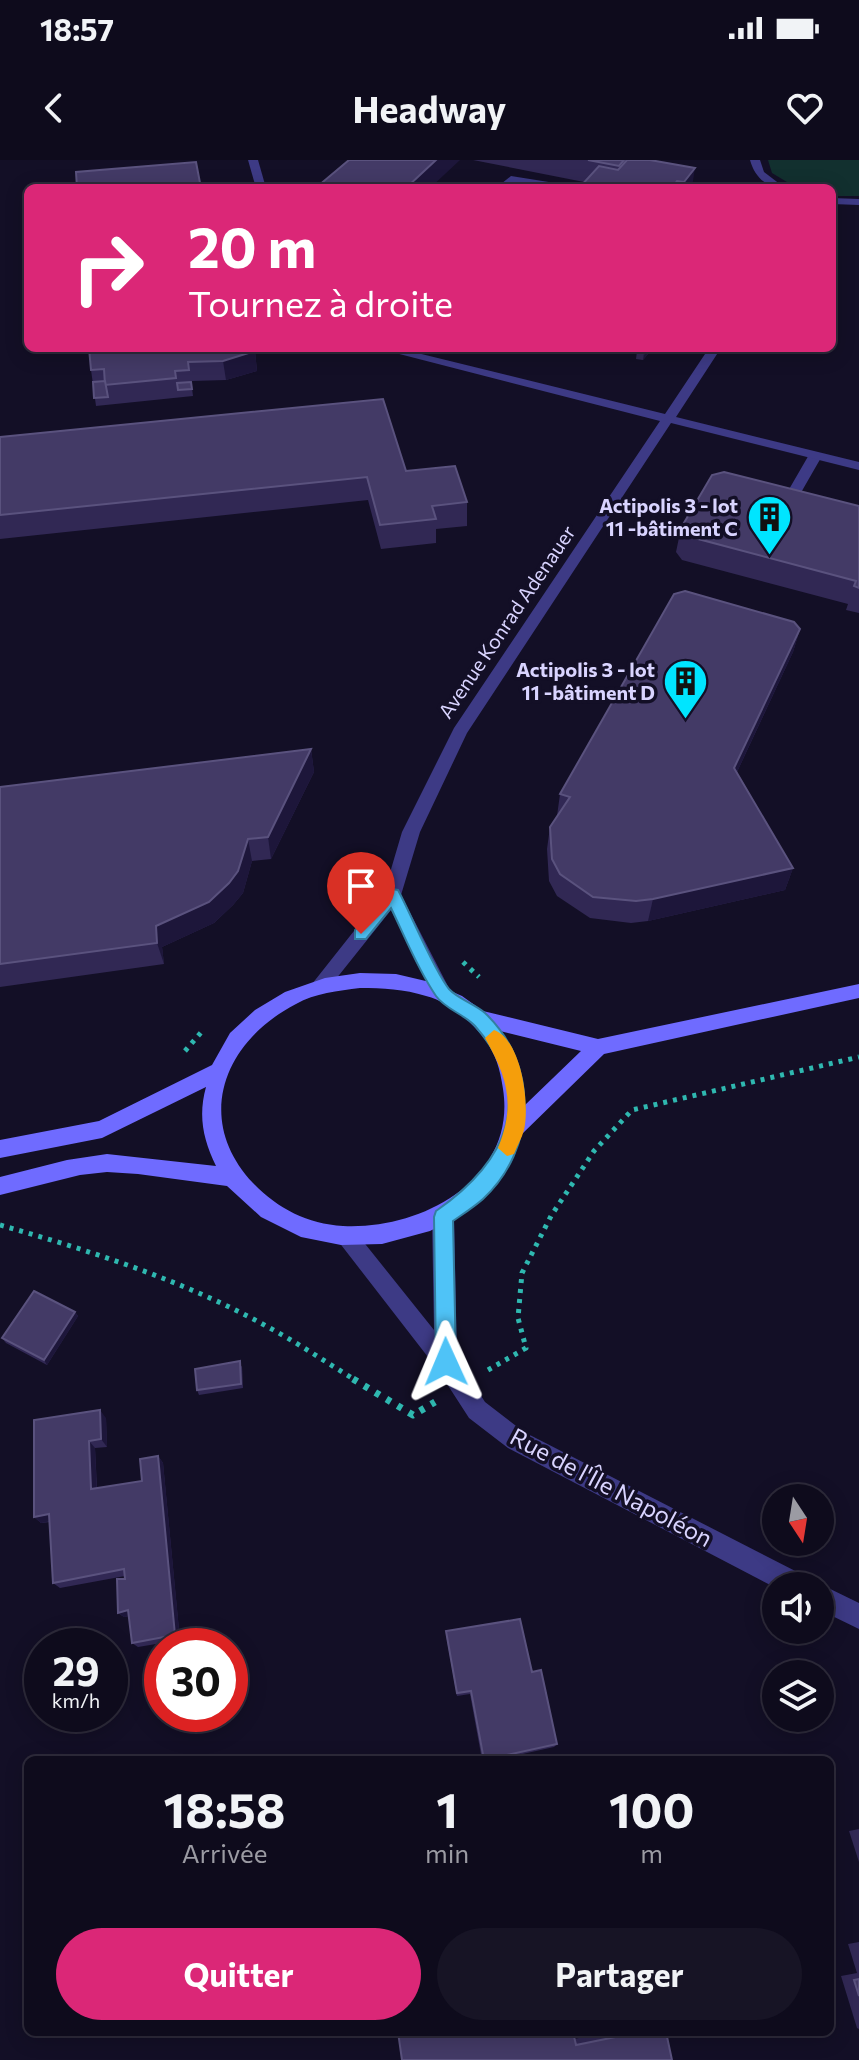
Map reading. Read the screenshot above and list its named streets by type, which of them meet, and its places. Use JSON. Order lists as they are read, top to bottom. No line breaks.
{"streets":{"street":["Avenue Konrad Adenauer","Rue de l'Île Napoléon"]},"crossings":[["Avenue Konrad Adenauer","Rue de l'Île Napoléon"]],"places":{"building":["Actipolis 3 - lot 11 -bâtiment C","Actipolis 3 - lot 11 -bâtiment D"]},"north":"bottom","page":{"status":"18:57","header":"Headway","turn":["20 m","Tournez à droite"],"speed":"29 km/h","limit":"30","eta":["18:58","Arrivée","1","min","100","m"],"buttons":["Quitter","Partager"]}}
